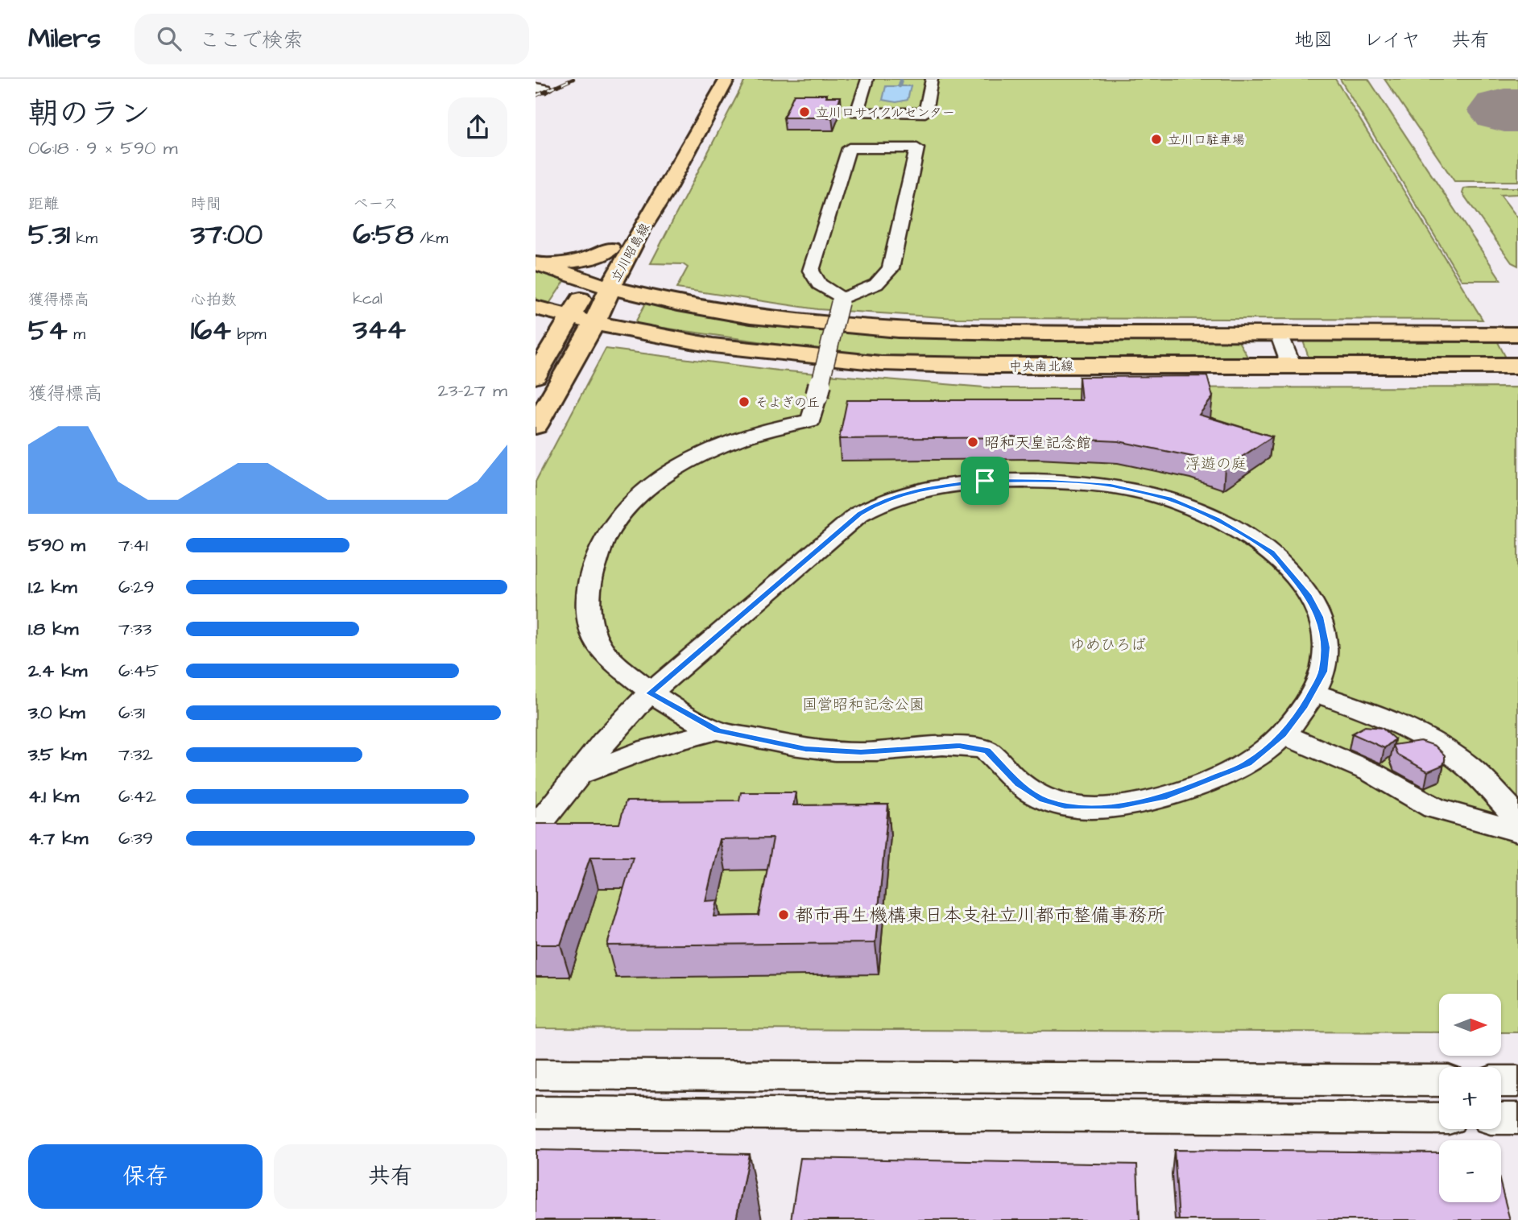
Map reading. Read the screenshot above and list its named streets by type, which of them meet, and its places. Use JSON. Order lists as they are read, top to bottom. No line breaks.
{"streets":{"main road":["立川昭島線","中央南北線"]},"crossings":[["立川昭島線","中央南北線"]],"parks":["浮遊の庭","ゆめひろば","国営昭和記念公園"],"places":["立川口サイクルセンター","立川口駐車場","そよぎの丘","昭和天皇記念館","都市再生機構東日本支社立川都市整備事務所"],"north":"right","page":{"header":"Milers","search":"ここで検索","nav":["地図","レイヤ","共有"],"heading":["朝のラン","06:18 · 9 × 590 m"],"stats":[["距離","5.31 km"],["時間","37:00"],["ペース","6:58 /km"],["獲得標高","54 m"],["心拍数","164 bpm"],["kcal","344"]],"chart":["獲得標高","23–27 m"],"list":[{"name":"590 m","note":"7:41"},{"name":"1.2 km","note":"6:29"},{"name":"1.8 km","note":"7:33"},{"name":"2.4 km","note":"6:45"},{"name":"3.0 km","note":"6:31"},{"name":"3.5 km","note":"7:32"},{"name":"4.1 km","note":"6:42"},{"name":"4.7 km","note":"6:39"}],"map_buttons":["+","−"],"buttons":["保存","共有"]}}
